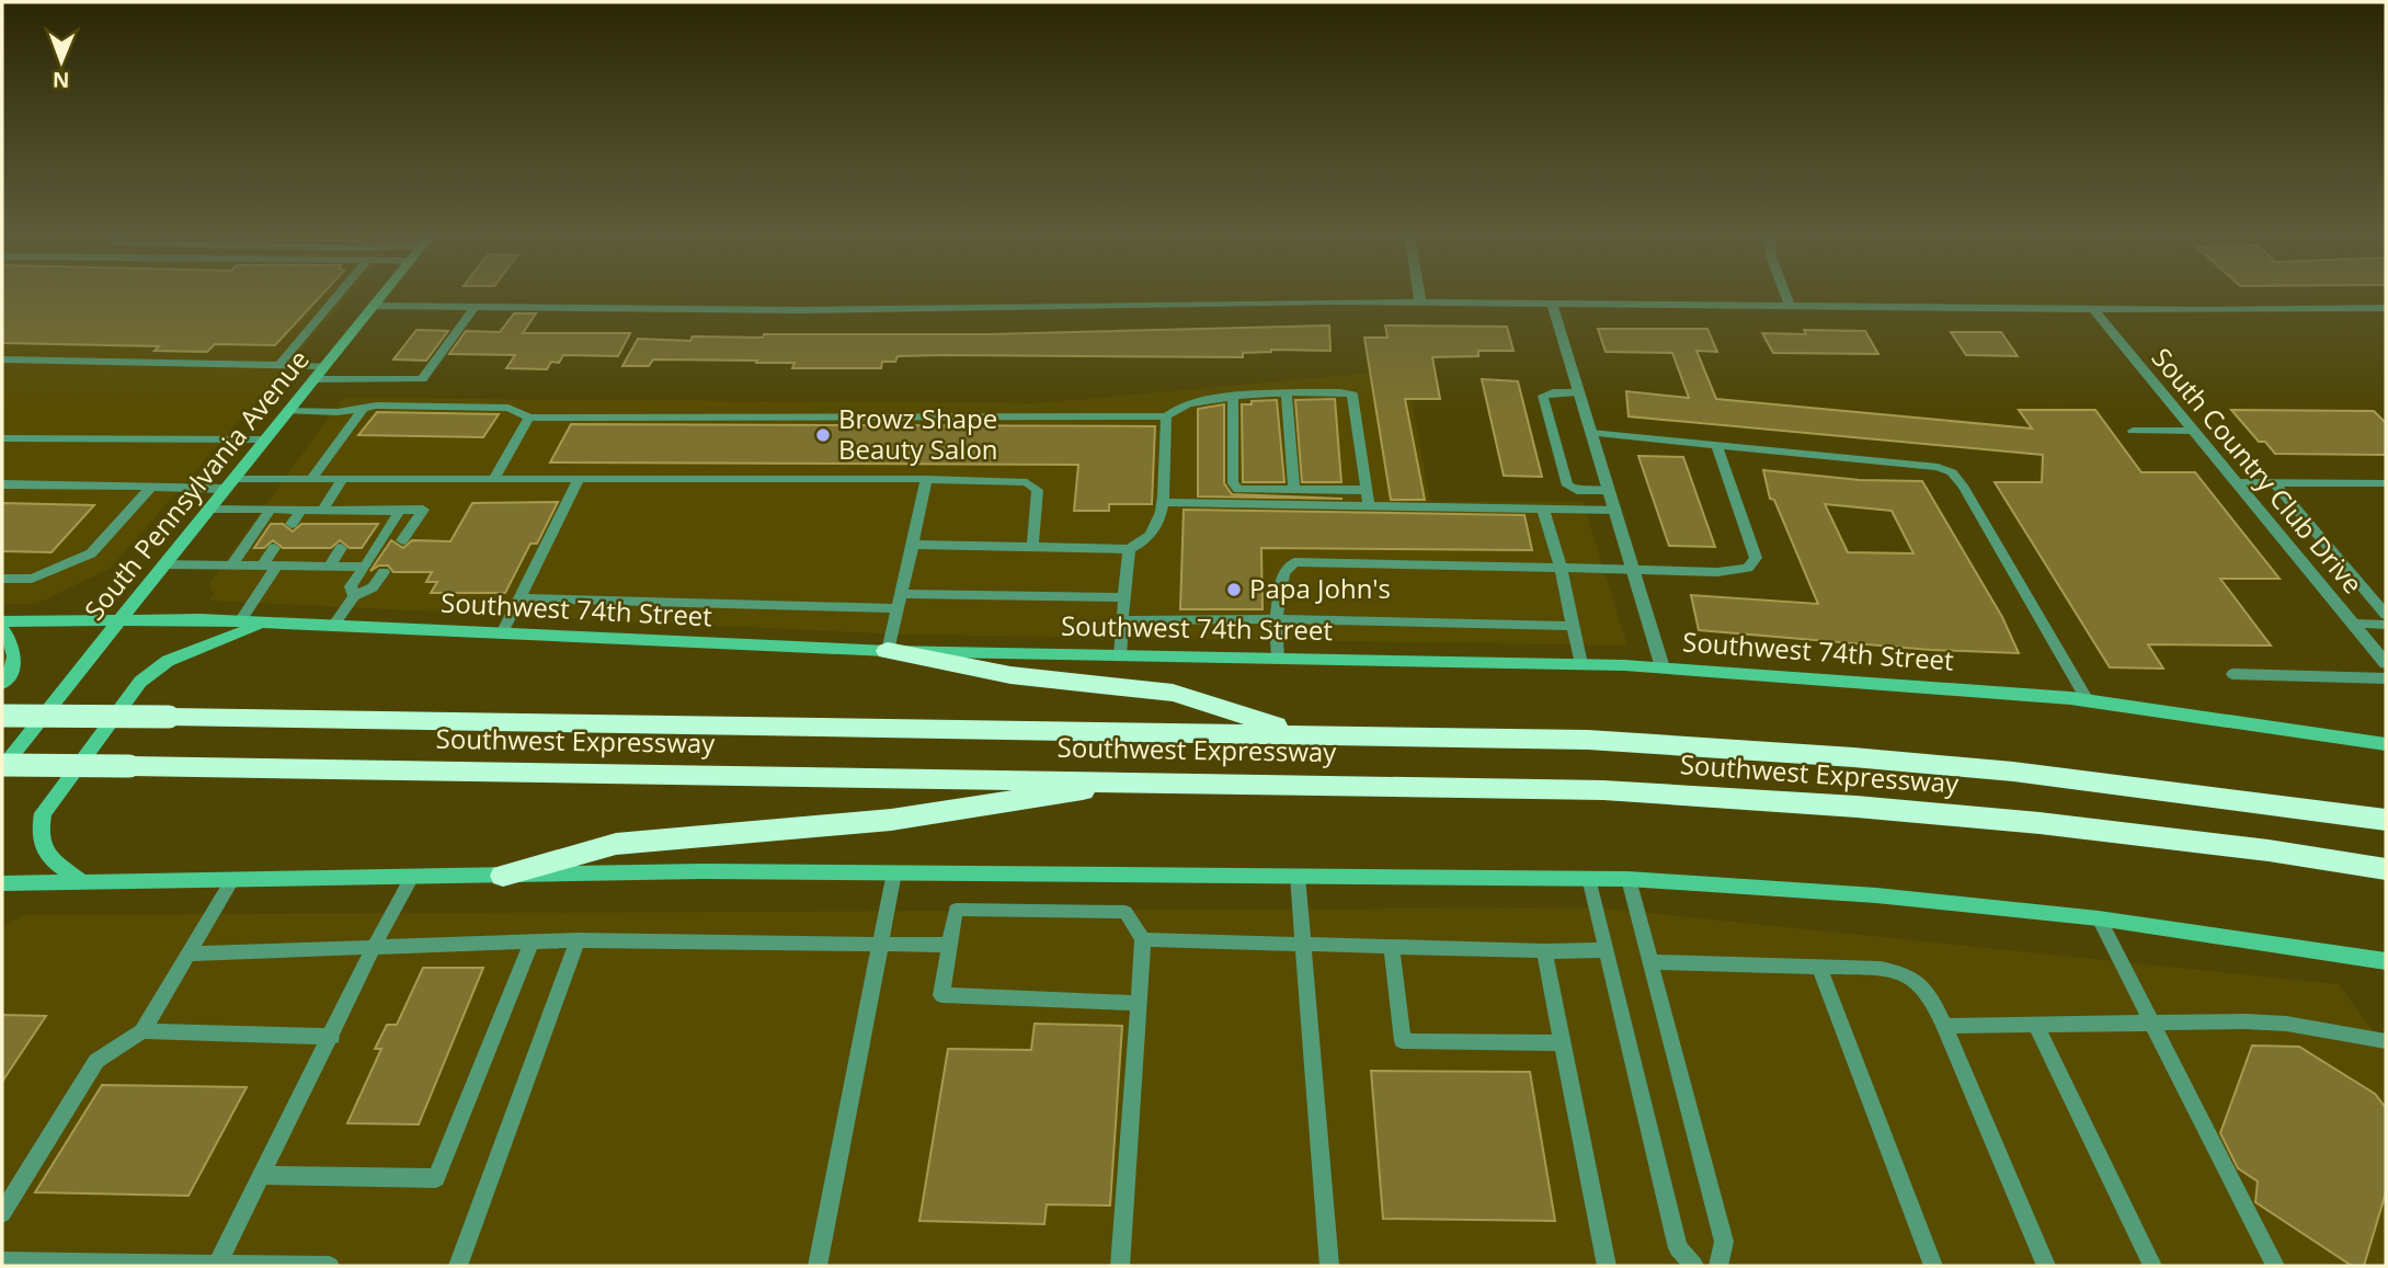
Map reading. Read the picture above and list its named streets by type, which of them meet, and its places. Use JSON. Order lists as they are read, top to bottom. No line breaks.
{"streets":{"highway":["Southwest Expressway"],"main road":["South Pennsylvania Avenue","Southwest 74th Street"],"street":["South Country Club Drive"]},"crossings":[["South Pennsylvania Avenue","Southwest 74th Street"],["South Pennsylvania Avenue","Southwest Expressway"]],"places":["Browz Shape Beauty Salon","Papa John's"],"north":"bottom"}
